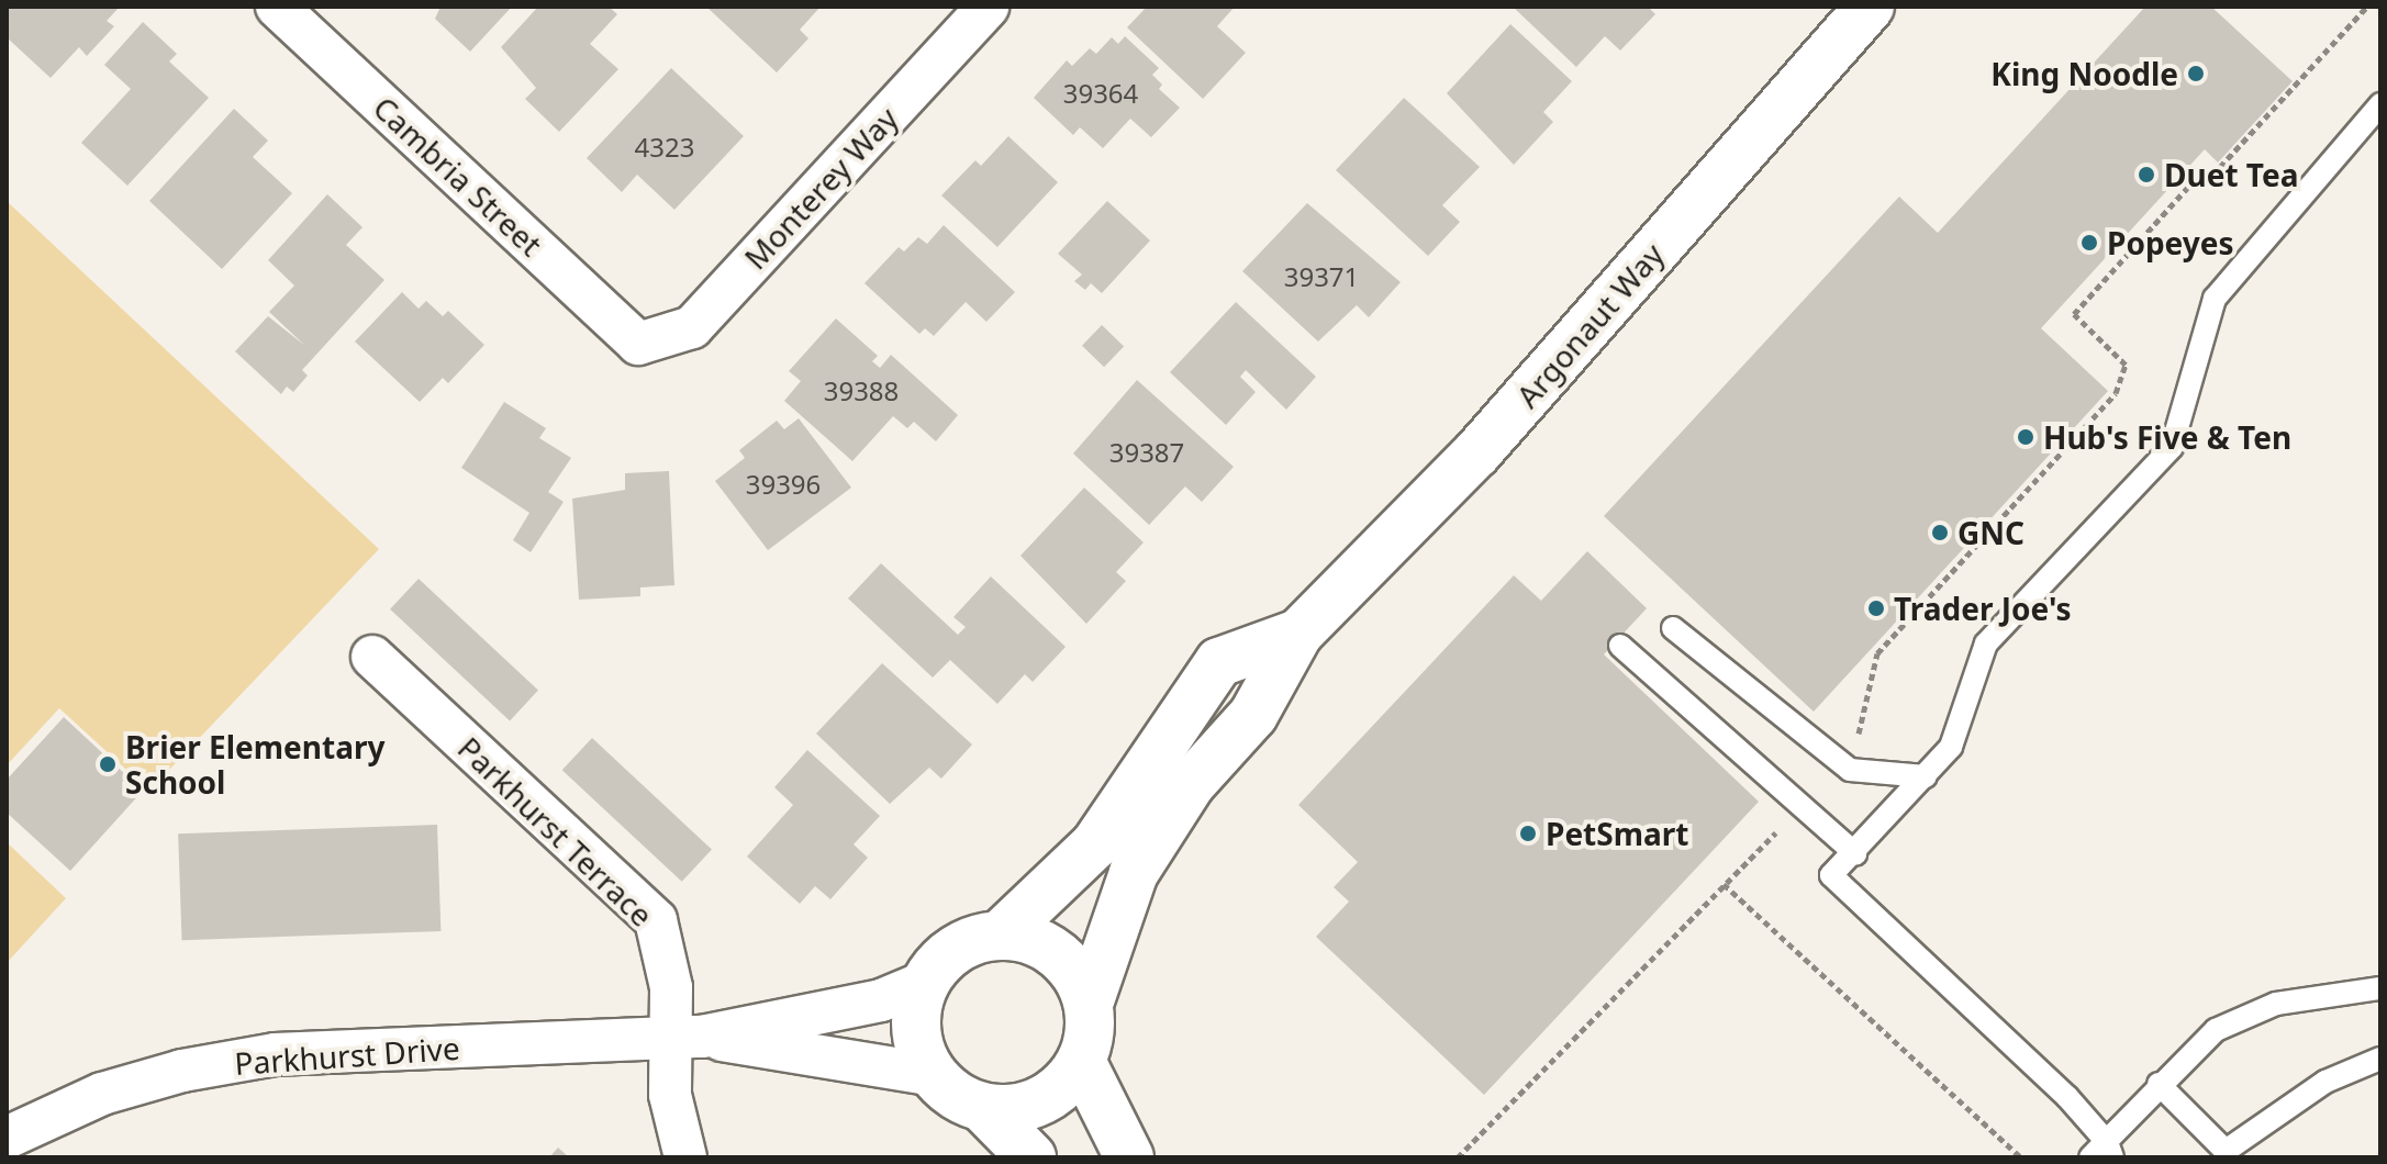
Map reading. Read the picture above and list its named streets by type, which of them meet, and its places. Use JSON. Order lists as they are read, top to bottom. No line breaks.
{"streets":{"street":["Cambria Street","Monterey Way","Argonaut Way","Parkhurst Terrace","Parkhurst Drive"]},"crossings":[["Cambria Street","Monterey Way"],["Argonaut Way","Parkhurst Drive"],["Parkhurst Terrace","Parkhurst Drive"]],"places":["King Noodle","Duet Tea","Popeyes","Hub's Five & Ten","GNC","Trader Joe's","Brier Elementary School","PetSmart"],"house_numbers":["39364","4323","39371","39388","39387","39396"]}
